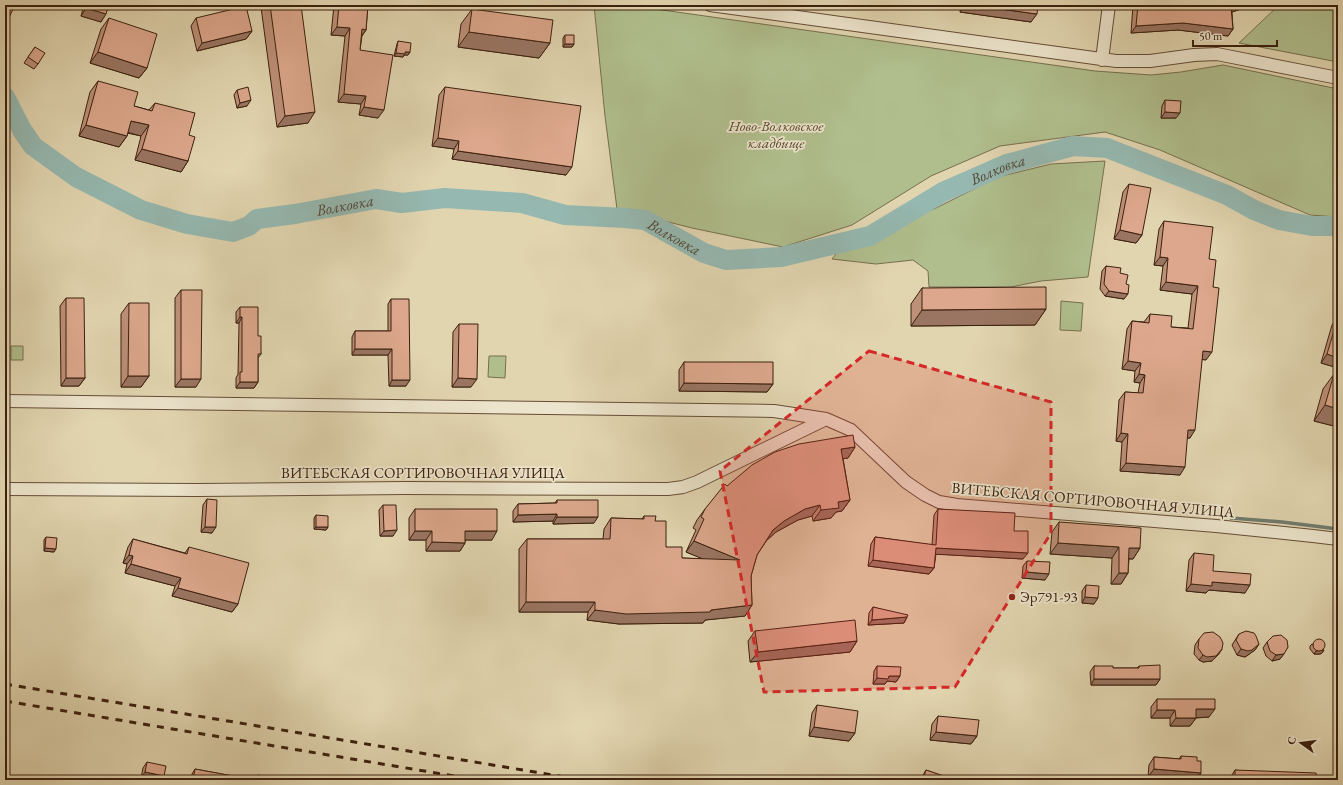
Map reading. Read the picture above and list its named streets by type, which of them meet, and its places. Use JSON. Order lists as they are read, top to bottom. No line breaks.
{"streets":{"street":["ВИТЕБСКАЯ СОРТИРОВОЧНАЯ УЛИЦА"]},"water":["Волковка"],"parks":["Ново-Волковское кладбище"],"places":["Эр791-93"],"scale_bar":"50 m","north":"left"}
